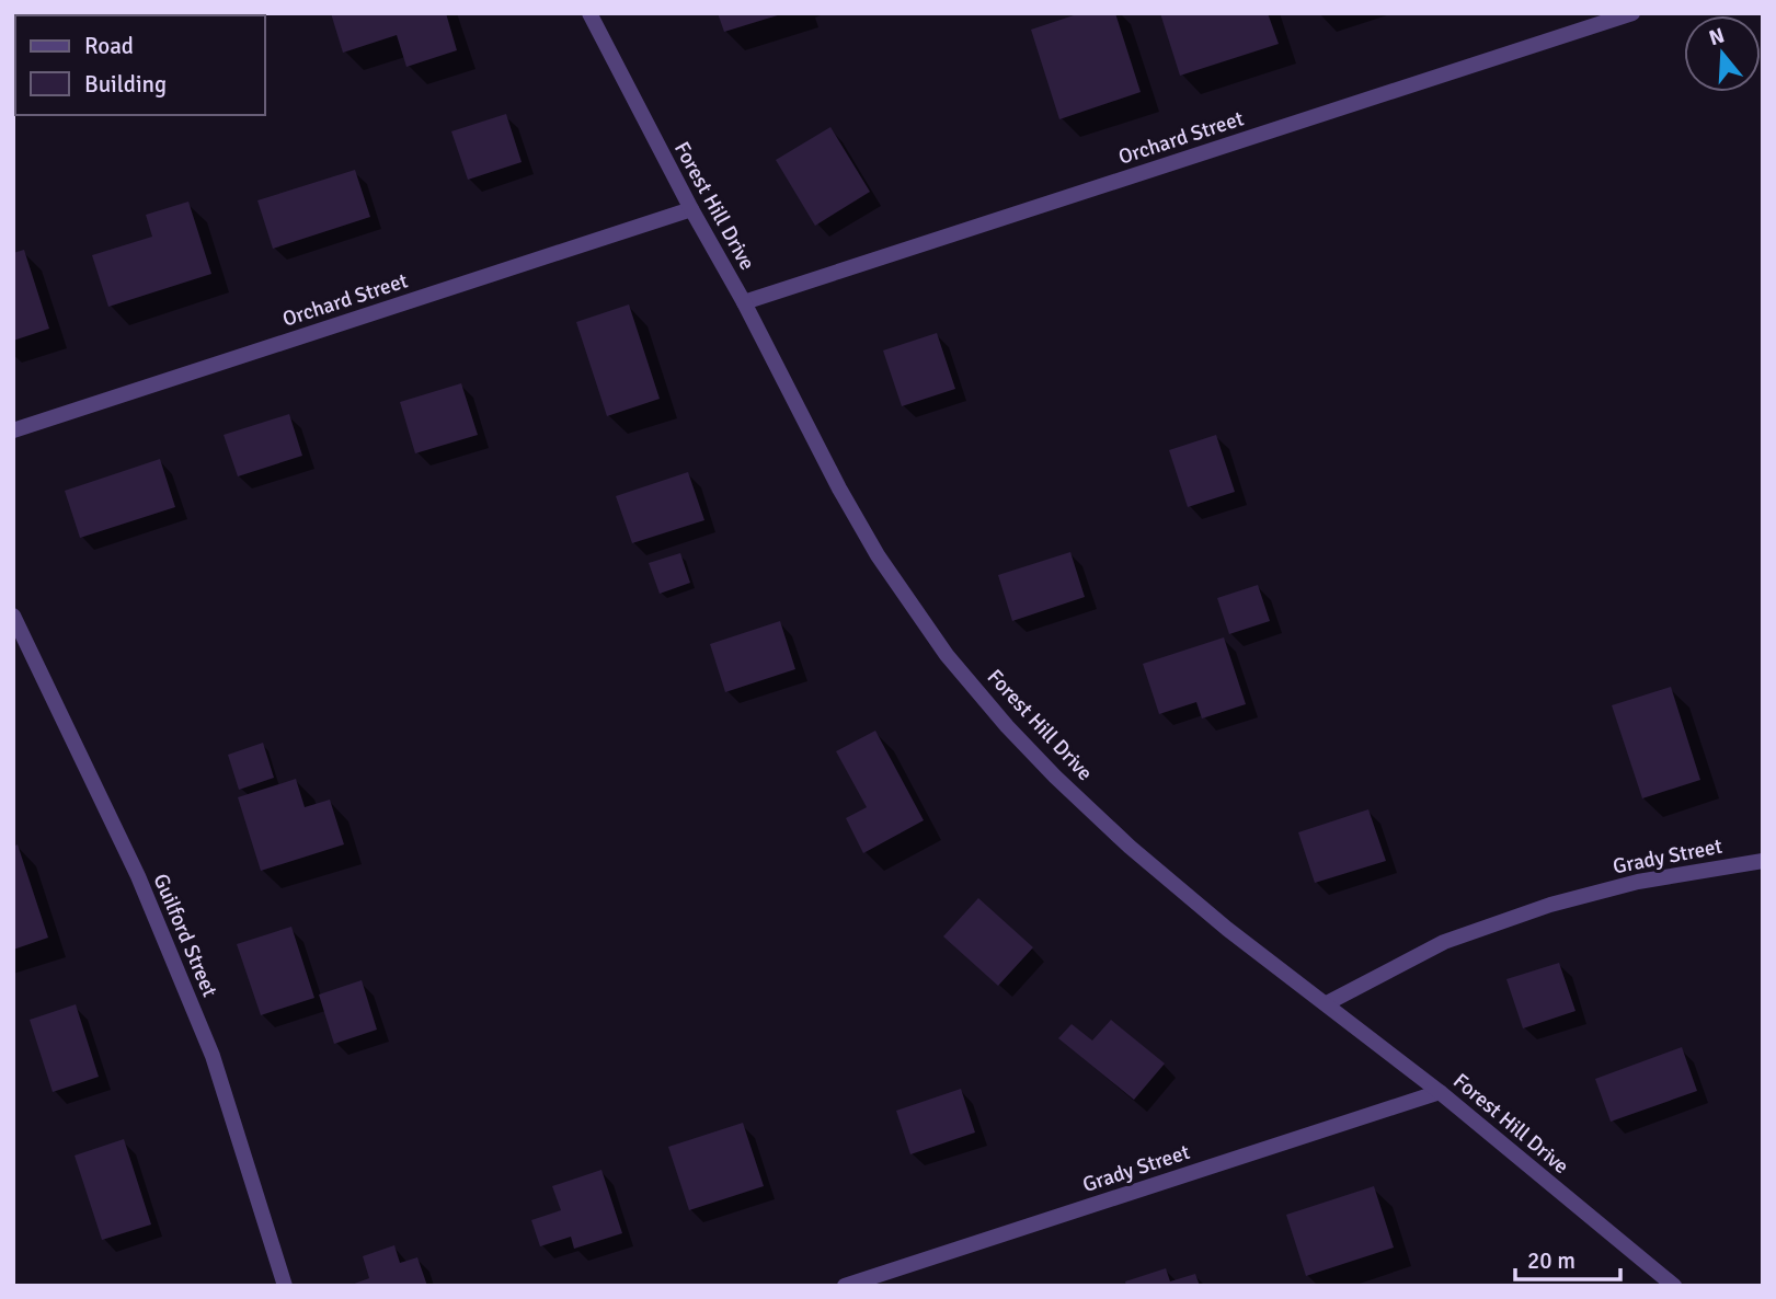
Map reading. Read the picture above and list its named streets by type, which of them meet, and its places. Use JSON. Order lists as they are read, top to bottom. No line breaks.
{"streets":{"street":["Orchard Street","Forest Hill Drive","Grady Street","Guilford Street"]},"crossings":[["Orchard Street","Forest Hill Drive"],["Forest Hill Drive","Grady Street"]],"legend":["Road","Building"],"scale_bar":"20 m","north":"top"}
